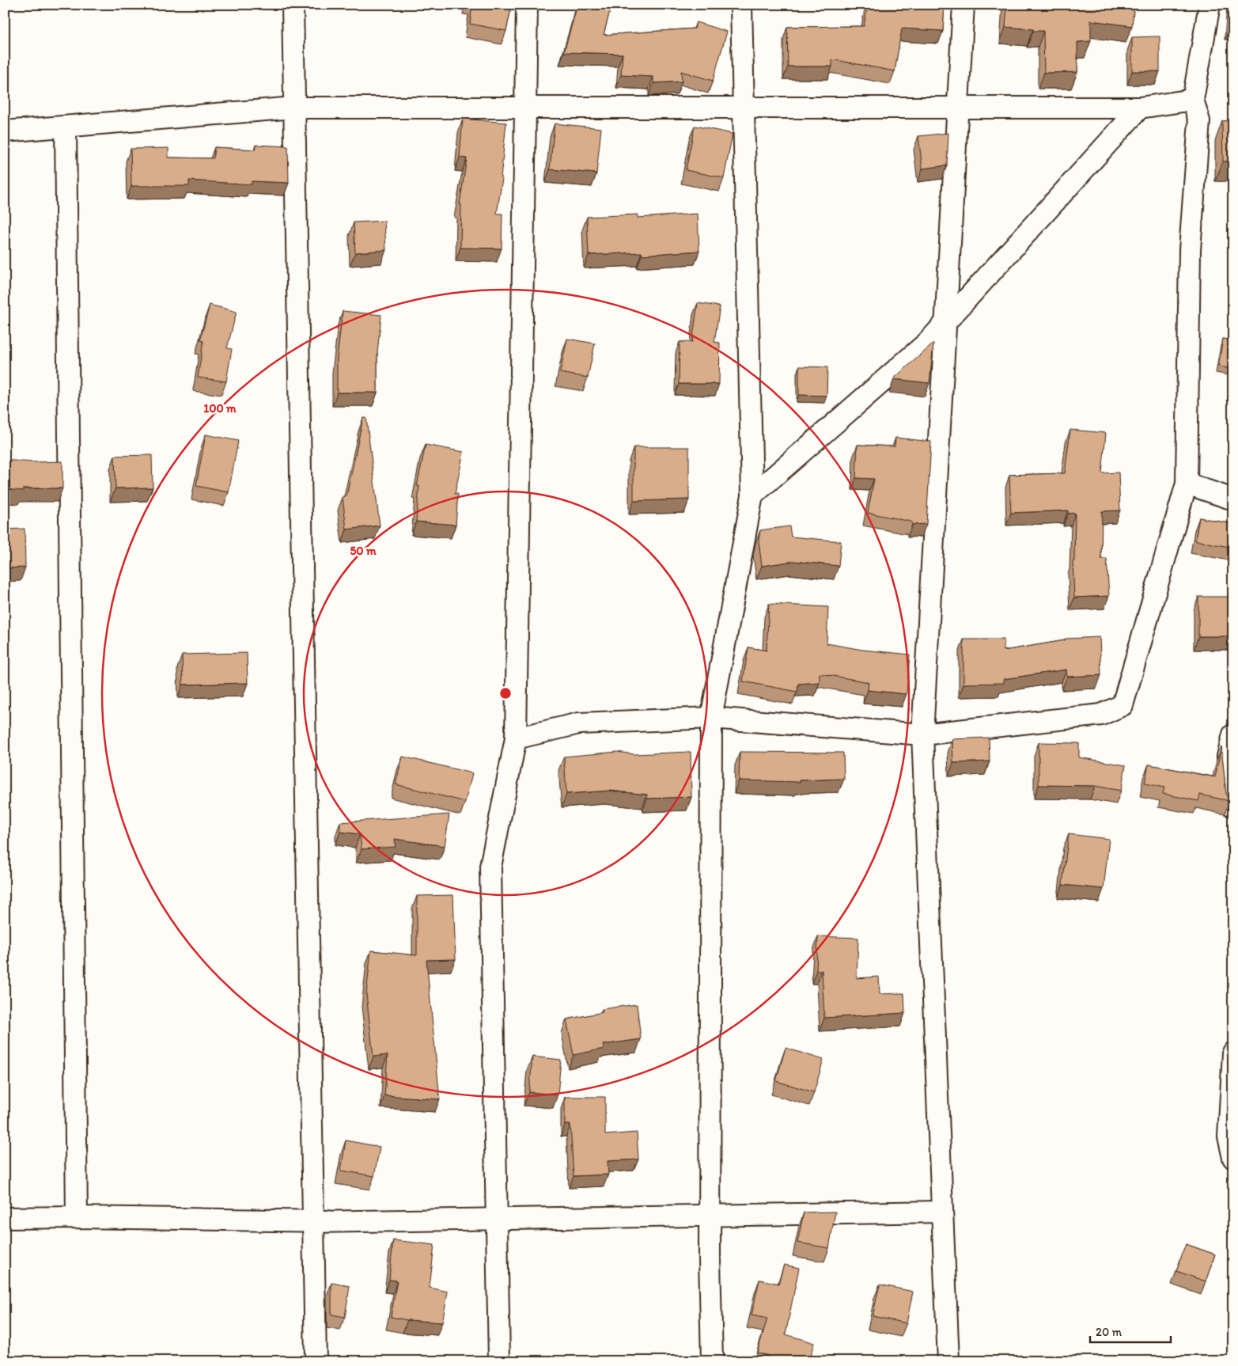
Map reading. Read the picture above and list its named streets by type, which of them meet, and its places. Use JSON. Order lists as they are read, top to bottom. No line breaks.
{"scale_bar":"20 m","rings":["100 m","50 m"]}
